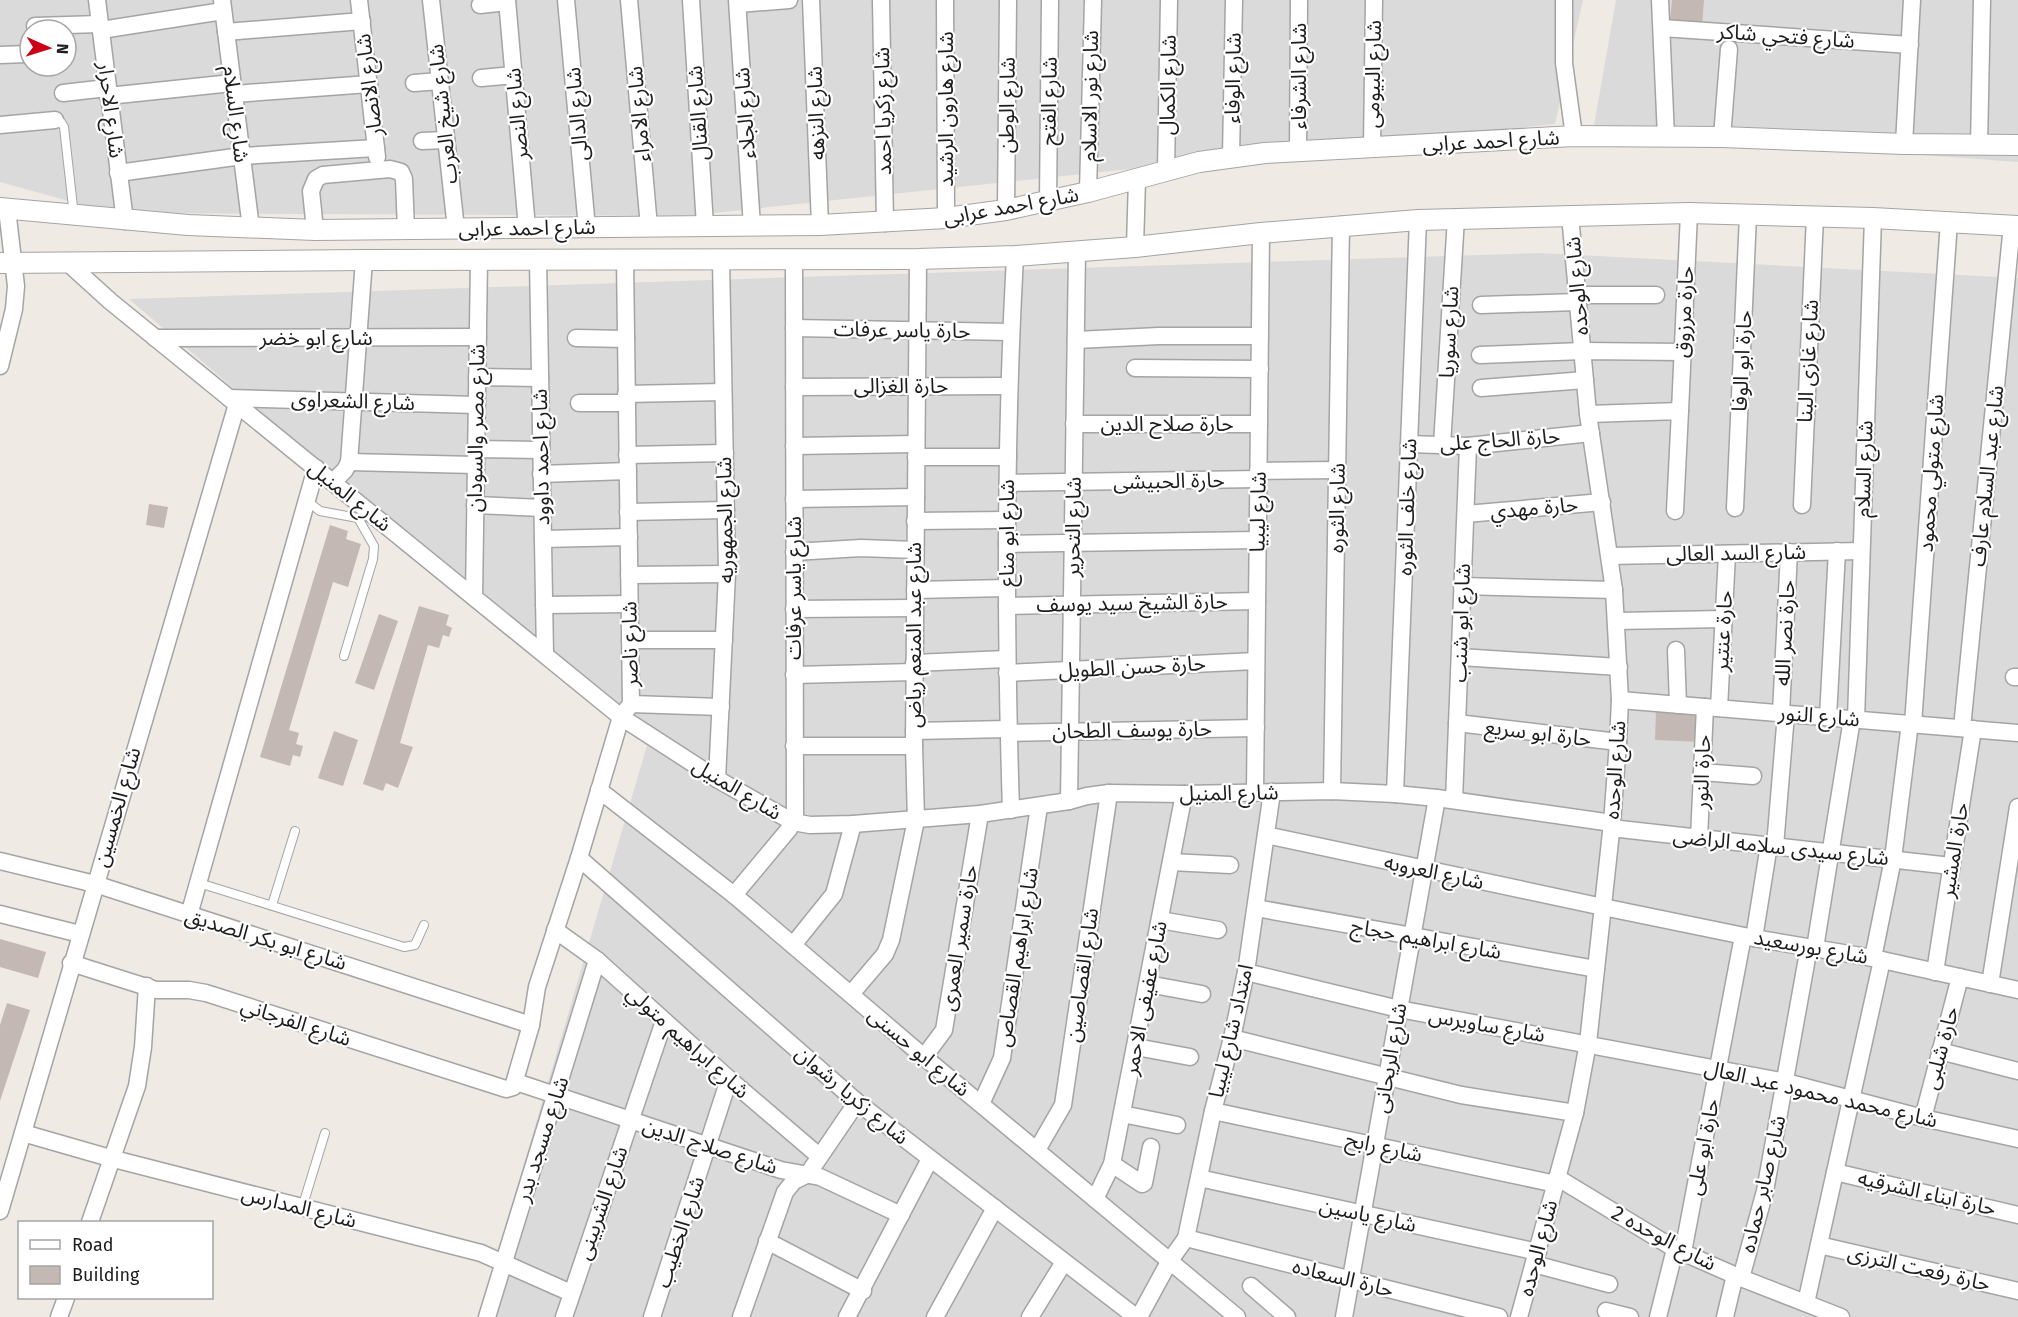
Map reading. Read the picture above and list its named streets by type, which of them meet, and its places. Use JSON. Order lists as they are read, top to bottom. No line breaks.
{"streets":{"street":["شارع فتحي شاكر","شارع البيومى","شارع الشرفاء","شارع الوفاء","شارع الانصار","شارع الكمال","شارع نور الاسلام","شارع الفتح","شارع الوطن","شارع هارون الرشيد","شارع الاحرار","شارع زكريا احمد","شارع القنال","شارع الجلاء","شارع النزهه","شارع السلام","شارع شيخ العرب","شارع النصر","شارع الدالى","شارع الامراء","شارع احمد عرابى","شارع الوحده","حارة مرزوق","حارة ياسر عرفات","شارع سوريا","شارع ابو خضر","حارة ابو الوفا","شارع غازى البنا","حارة الغزالى","شارع الشعراوى","حارة صلاح الدين","شارع مصر والسودان","حارة الحاج على","شارع احمد داوود","شارع متولي محمود","شارع عبد السلام عارف","حارة الحبيشى","شارع المنيل","شارع خلف الثوره","شارع الثوره","حارة مهدي","شارع ليبيا","شارع الجمهوريه","شارع التحرير","شارع ابو مناع","شارع السد العالى","شارع ياسر عرفات","حارة الشيخ سيد يوسف","شارع ابو شنب","حارة عنتير","حارة نصر الله","شارع عبد المنعم رياض","شارع ناصر","حارة حسن الطويل","شارع النور","حارة يوسف الطحان","حارة ابو سريع","حارة النور","شارع الخمسين","شارع سيدى سلامه الراضى","حارة المشير","شارع العروبه","حارة سمير العمرى","شارع ابو بكر الصديق","شارع ابراهيم حجاج","شارع بورسعيد","شارع ابراهيم القصاص","شارع القصاصين","شارع عفيفى الاحمر","شارع الفرجاني","شارع ساويرس","امتداد شارع ليبيا","شارع ابراهيم متولي","حارة شلبى","شارع ابو حسنى","شارع الريحانى","شارع محمد محمود عبد العال","شارع زكريا رشوان","شارع مسجد بدر","شارع صلاح الدين","شارع رابح","حارة ابو على","شارع صابر حماده","حارة ابناء الشرقيه","شارع الشربينى","شارع المدارس","شارع ياسين","شارع الخطيب","شارع الوحده 2","حارة رفعت الترزى","حارة السعاده"]},"crossings":[["شارع البيومى","شارع احمد عرابى"],["شارع الشرفاء","شارع احمد عرابى"],["شارع الوفاء","شارع احمد عرابى"],["شارع الكمال","شارع احمد عرابى"],["شارع نور الاسلام","شارع احمد عرابى"],["شارع الفتح","شارع احمد عرابى"],["شارع الوطن","شارع احمد عرابى"],["شارع هارون الرشيد","شارع احمد عرابى"],["شارع الاحرار","شارع احمد عرابى"],["شارع زكريا احمد","شارع احمد عرابى"],["شارع القنال","شارع احمد عرابى"],["شارع الجلاء","شارع احمد عرابى"],["شارع النزهه","شارع احمد عرابى"],["شارع السلام","شارع احمد عرابى"],["شارع السلام","شارع السد العالى"],["شارع السلام","شارع النور"],["شارع السلام","شارع سيدى سلامه الراضى"],["شارع السلام","شارع صابر حماده"],["شارع شيخ العرب","شارع احمد عرابى"],["شارع النصر","شارع احمد عرابى"],["شارع الدالى","شارع احمد عرابى"],["شارع الامراء","شارع احمد عرابى"],["شارع احمد عرابى","شارع الوحده"],["شارع احمد عرابى","حارة مرزوق"],["شارع احمد عرابى","شارع سوريا"],["شارع احمد عرابى","حارة ابو الوفا"],["شارع احمد عرابى","شارع غازى البنا"],["شارع احمد عرابى","شارع مصر والسودان"],["شارع احمد عرابى","شارع احمد داوود"],["شارع احمد عرابى","شارع متولي محمود"],["شارع احمد عرابى","شارع عبد السلام عارف"],["شارع احمد عرابى","شارع المنيل"],["شارع احمد عرابى","شارع خلف الثوره"],["شارع احمد عرابى","شارع الثوره"],["شارع احمد عرابى","شارع ليبيا"],["شارع احمد عرابى","شارع الجمهوريه"],["شارع احمد عرابى","شارع التحرير"],["شارع احمد عرابى","شارع ابو مناع"],["شارع احمد عرابى","شارع ياسر عرفات"],["شارع احمد عرابى","شارع عبد المنعم رياض"],["شارع احمد عرابى","شارع ناصر"],["شارع الوحده","حارة الحاج على"],["شارع الوحده","شارع المنيل"],["شارع الوحده","حارة مهدي"],["شارع الوحده","شارع السد العالى"],["شارع الوحده","شارع النور"],["شارع الوحده","حارة ابو سريع"],["شارع الوحده","شارع سيدى سلامه الراضى"],["شارع الوحده","شارع العروبه"],["شارع الوحده","شارع ابراهيم حجاج"],["شارع الوحده","شارع بورسعيد"],["شارع الوحده","شارع ساويرس"],["شارع الوحده","شارع محمد محمود عبد العال"],["شارع الوحده","شارع رابح"],["شارع الوحده","شارع ياسين"],["شارع الوحده","شارع الوحده 2"],["حارة ياسر عرفات","شارع ابو مناع"],["حارة ياسر عرفات","شارع ياسر عرفات"],["حارة ياسر عرفات","شارع عبد المنعم رياض"],["شارع سوريا","حارة الحاج على"],["شارع ابو خضر","شارع مصر والسودان"],["شارع ابو خضر","شارع المنيل"],["حارة الغزالى","شارع ابو مناع"],["حارة الغزالى","شارع ياسر عرفات"],["حارة الغزالى","شارع عبد المنعم رياض"],["شارع الشعراوى","شارع مصر والسودان"],["شارع الشعراوى","شارع المنيل"],["شارع الشعراوى","شارع الخمسين"],["حارة صلاح الدين","شارع ليبيا"],["حارة صلاح الدين","شارع التحرير"],["شارع مصر والسودان","شارع المنيل"],["حارة الحاج على","شارع خلف الثوره"],["حارة الحاج على","شارع ابو شنب"],["شارع احمد داوود","شارع المنيل"],["شارع متولي محمود","شارع النور"],["شارع متولي محمود","شارع سيدى سلامه الراضى"],["شارع متولي محمود","شارع بورسعيد"],["شارع متولي محمود","شارع محمد محمود عبد العال"],["شارع متولي محمود","حارة ابناء الشرقيه"],["شارع متولي محمود","شارع الوحده 2"],["شارع متولي محمود","حارة رفعت الترزى"],["شارع عبد السلام عارف","شارع النور"],["شارع عبد السلام عارف","حارة المشير"],["حارة الحبيشى","شارع الثوره"],["حارة الحبيشى","شارع ليبيا"],["حارة الحبيشى","شارع التحرير"],["حارة الحبيشى","شارع ابو مناع"],["شارع المنيل","شارع خلف الثوره"],["شارع المنيل","شارع الثوره"],["شارع المنيل","شارع ليبيا"],["شارع المنيل","شارع الجمهوريه"],["شارع المنيل","شارع التحرير"],["شارع المنيل","شارع ابو مناع"],["شارع المنيل","شارع ياسر عرفات"],["شارع المنيل","شارع ابو شنب"],["شارع المنيل","شارع عبد المنعم رياض"],["شارع المنيل","شارع ناصر"],["شارع المنيل","شارع الخمسين"],["شارع المنيل","شارع سيدى سلامه الراضى"],["شارع المنيل","حارة سمير العمرى"],["شارع المنيل","شارع ابراهيم القصاص"],["شارع المنيل","شارع القصاصين"],["شارع المنيل","شارع عفيفى الاحمر"],["شارع المنيل","امتداد شارع ليبيا"],["شارع المنيل","شارع الريحانى"],["حارة مهدي","شارع ابو شنب"],["شارع ليبيا","حارة الشيخ سيد يوسف"],["شارع ليبيا","حارة حسن الطويل"],["شارع ليبيا","حارة يوسف الطحان"],["شارع ليبيا","امتداد شارع ليبيا"],["شارع التحرير","حارة الشيخ سيد يوسف"],["شارع التحرير","حارة حسن الطويل"],["شارع التحرير","حارة يوسف الطحان"],["شارع ابو مناع","حارة الشيخ سيد يوسف"],["شارع ابو مناع","حارة حسن الطويل"],["شارع ابو مناع","حارة يوسف الطحان"],["شارع السد العالى","حارة عنتير"],["شارع السد العالى","حارة نصر الله"],["شارع ياسر عرفات","حارة حسن الطويل"],["شارع ياسر عرفات","حارة يوسف الطحان"],["شارع ابو شنب","حارة ابو سريع"],["شارع ابو شنب","شارع الريحانى"],["حارة عنتير","شارع النور"],["حارة عنتير","حارة النور"],["حارة نصر الله","شارع النور"],["حارة نصر الله","شارع سيدى سلامه الراضى"],["حارة نصر الله","حارة ابو على"],["شارع عبد المنعم رياض","حارة حسن الطويل"],["شارع عبد المنعم رياض","حارة يوسف الطحان"],["شارع عبد المنعم رياض","شارع ابو حسنى"],["شارع ناصر","شارع ابو بكر الصديق"],["شارع ناصر","شارع الفرجاني"],["شارع ناصر","شارع ابراهيم متولي"],["شارع ناصر","شارع ابو حسنى"],["شارع ناصر","شارع زكريا رشوان"],["شارع ناصر","شارع صلاح الدين"],["شارع النور","حارة النور"],["شارع النور","حارة المشير"],["حارة النور","شارع سيدى سلامه الراضى"],["شارع الخمسين","شارع ابو بكر الصديق"],["شارع الخمسين","شارع الفرجاني"],["شارع الخمسين","شارع المدارس"],["شارع سيدى سلامه الراضى","حارة المشير"],["شارع سيدى سلامه الراضى","حارة ابو على"],["شارع سيدى سلامه الراضى","شارع صابر حماده"],["حارة المشير","شارع بورسعيد"],["شارع العروبه","شارع بورسعيد"],["شارع العروبه","امتداد شارع ليبيا"],["شارع العروبه","شارع الريحانى"],["حارة سمير العمرى","شارع ابو حسنى"],["شارع ابراهيم حجاج","امتداد شارع ليبيا"],["شارع ابراهيم حجاج","شارع الريحانى"],["شارع بورسعيد","حارة شلبى"],["شارع بورسعيد","حارة ابو على"],["شارع بورسعيد","شارع صابر حماده"],["شارع ابراهيم القصاص","شارع ابو حسنى"],["شارع القصاصين","شارع ابو حسنى"],["شارع عفيفى الاحمر","شارع ابو حسنى"],["شارع الفرجاني","شارع صلاح الدين"],["شارع ساويرس","امتداد شارع ليبيا"],["شارع ساويرس","شارع الريحانى"],["شارع ساويرس","شارع محمد محمود عبد العال"],["امتداد شارع ليبيا","شارع ابو حسنى"],["امتداد شارع ليبيا","شارع رابح"],["امتداد شارع ليبيا","شارع ياسين"],["امتداد شارع ليبيا","حارة السعاده"],["شارع ابراهيم متولي","شارع مسجد بدر"],["شارع ابراهيم متولي","شارع الشربينى"],["شارع ابراهيم متولي","شارع الخطيب"],["حارة شلبى","شارع محمد محمود عبد العال"],["شارع الريحانى","شارع رابح"],["شارع الريحانى","شارع ياسين"],["شارع الريحانى","حارة السعاده"],["شارع محمد محمود عبد العال","حارة ابو على"],["شارع محمد محمود عبد العال","شارع صابر حماده"],["شارع مسجد بدر","شارع صلاح الدين"],["شارع مسجد بدر","شارع المدارس"],["شارع صلاح الدين","شارع الشربينى"],["شارع صلاح الدين","شارع الخطيب"],["شارع رابح","شارع الوحده 2"],["حارة ابو على","شارع الوحده 2"],["شارع صابر حماده","شارع الوحده 2"],["شارع الشربينى","شارع المدارس"]],"legend":["Road","Building"],"north":"right"}
